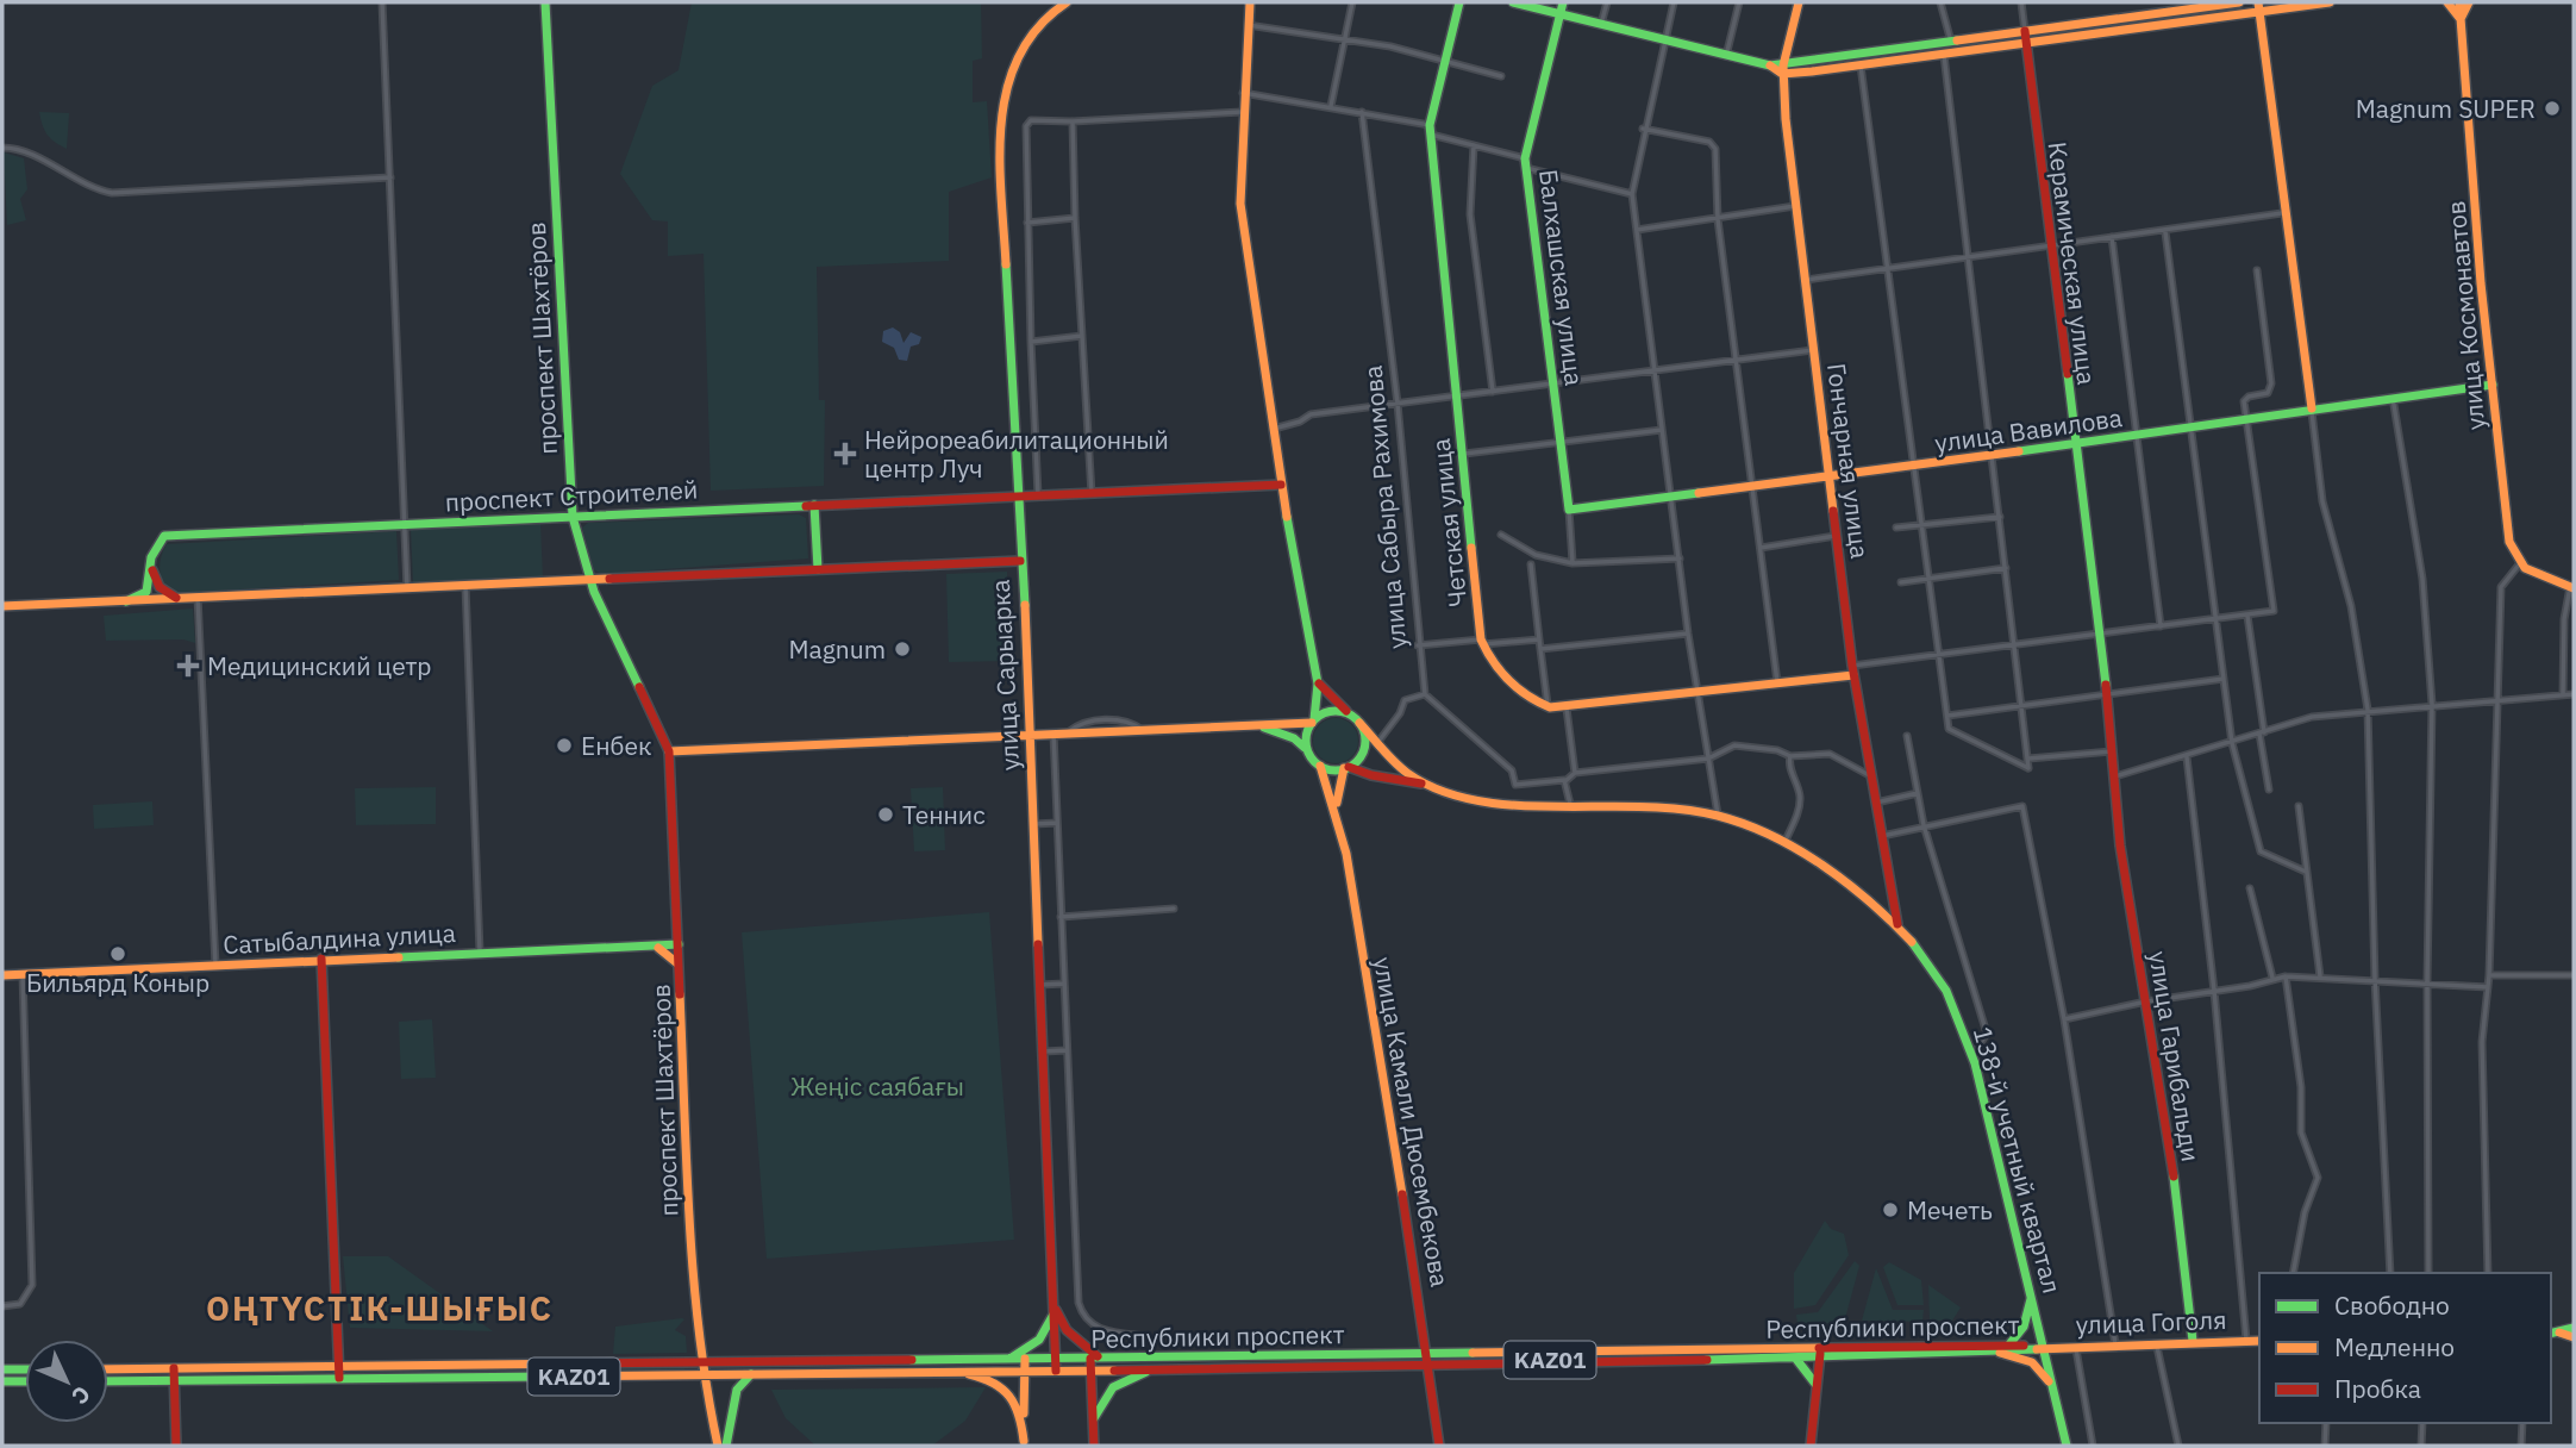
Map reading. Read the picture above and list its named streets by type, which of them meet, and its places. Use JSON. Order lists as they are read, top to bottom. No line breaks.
{"streets":{"main road":["Керамическая улица","Балхашская улица","улица Космонавтов","проспект Шахтёров","улица Вавилова","Гончарная улица","проспект Строителей","Четская улица","улица Сарыарка","Сатыбалдина улица","улица Гарибальди","улица Камали Дюсембекова","138-й учетный квартал","улица Гоголя","Республики проспект","KАZ01"],"street":["улица Сабыра Рахимова"]},"crossings":[["Керамическая улица","улица Вавилова"],["Керамическая улица","улица Гарибальди"],["Балхашская улица","улица Вавилова"],["улица Космонавтов","улица Вавилова"],["проспект Шахтёров","проспект Строителей"],["проспект Шахтёров","Сатыбалдина улица"],["проспект Шахтёров","Республики проспект"],["улица Вавилова","Гончарная улица"],["Гончарная улица","138-й учетный квартал"],["проспект Строителей","улица Сарыарка"],["улица Сарыарка","Республики проспект"],["улица Гарибальди","улица Гоголя"],["улица Камали Дюсембекова","Республики проспект"],["138-й учетный квартал","улица Гоголя"],["138-й учетный квартал","Республики проспект"],["улица Гоголя","Республики проспект"]],"districts":["ОҢТҮСТІК-ШЫҒЫС"],"parks":["Жеңіс саябағы"],"places":{"other":["Magnum SUPER","Magnum","Енбек","Теннис","Бильярд Коныр","Мечеть"],"health":["Нейрореабилитационный центр Луч","Медицинский цетр"]},"legend":["Свободно","Медленно","Пробка"],"north":"bottom right"}
